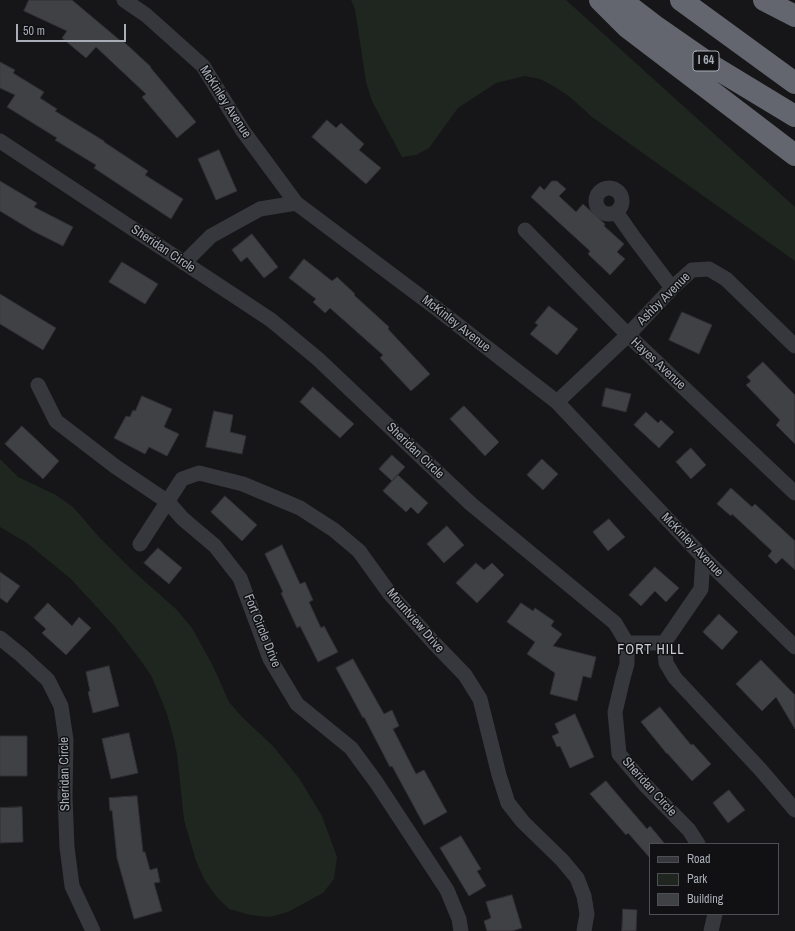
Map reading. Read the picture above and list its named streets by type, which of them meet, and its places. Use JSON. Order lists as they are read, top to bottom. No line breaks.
{"streets":{"highway":["I 64"],"street":["McKinley Avenue","Sheridan Circle","Ashby Avenue","Hayes Avenue","Mountview Drive","Fort Circle Drive"]},"crossings":[["McKinley Avenue","Ashby Avenue"],["Ashby Avenue","Hayes Avenue"],["Mountview Drive","Fort Circle Drive"]],"districts":["FORT HILL"],"legend":["Road","Park","Building"],"scale_bar":"50 m"}
